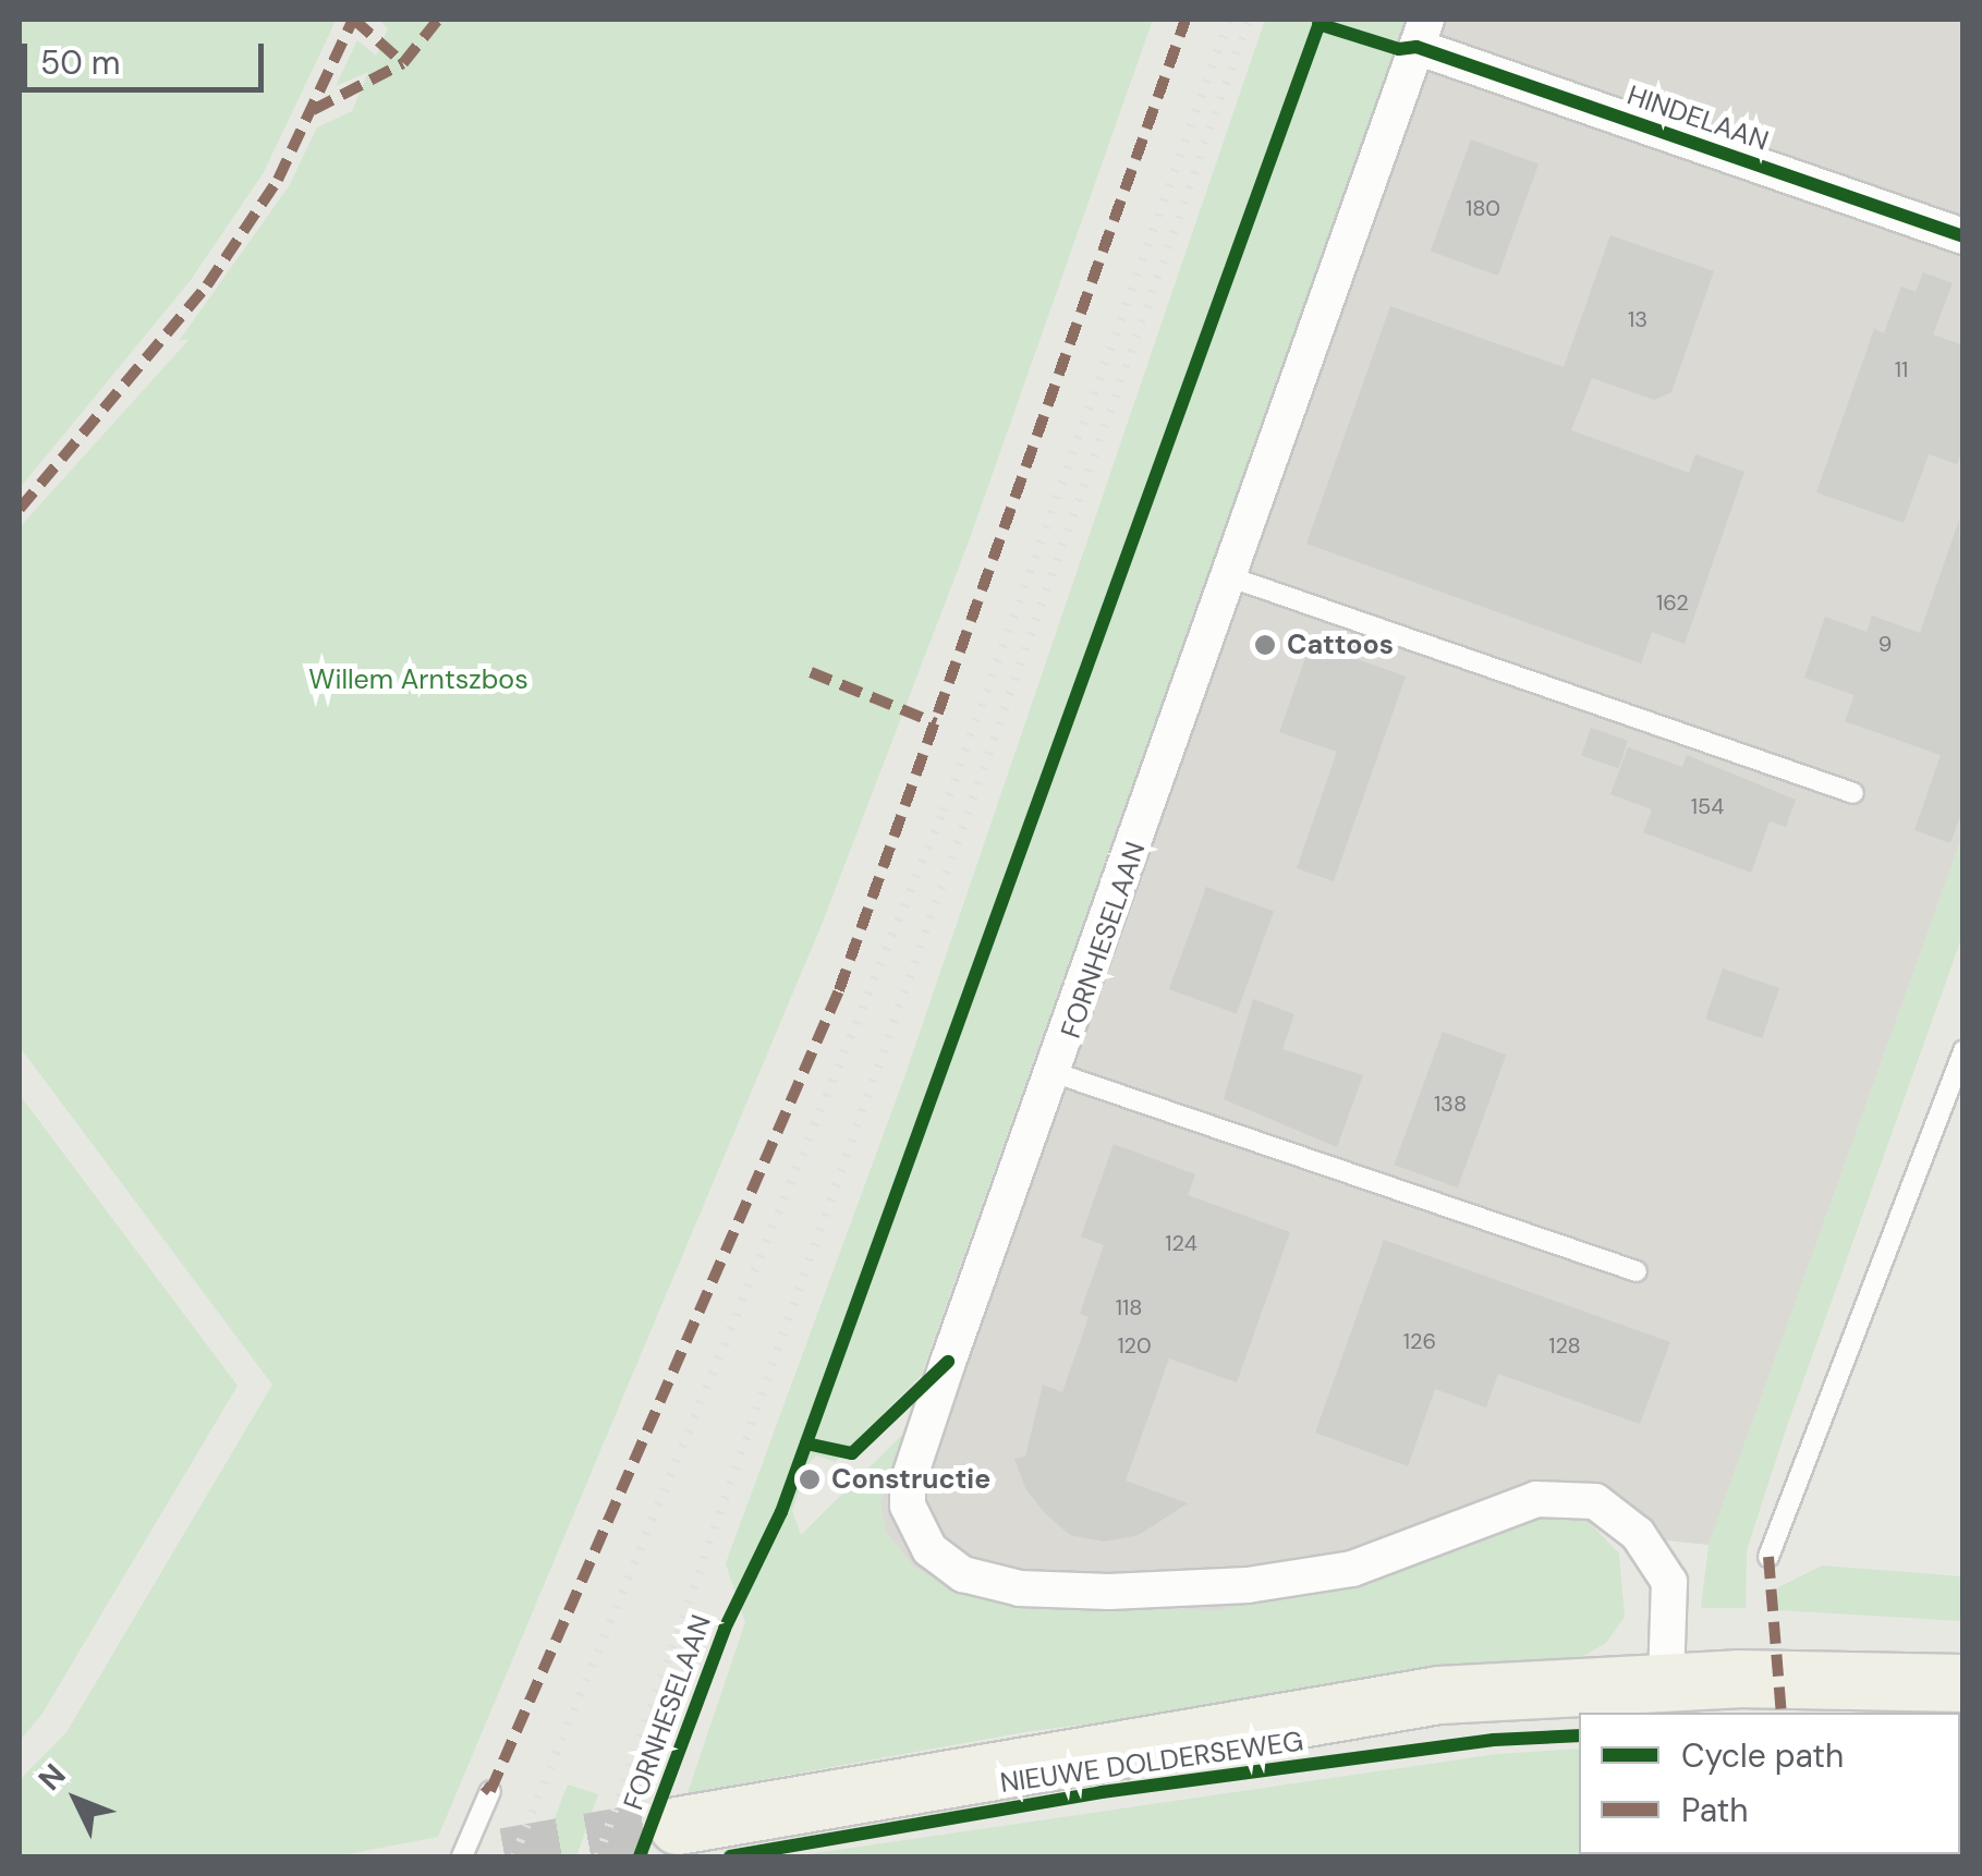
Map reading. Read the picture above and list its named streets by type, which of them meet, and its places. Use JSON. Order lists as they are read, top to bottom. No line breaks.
{"streets":{"main road":["NIEUWE DOLDERSEWEG"],"street":["HINDELAAN","FORNHESELAAN"]},"crossings":[["HINDELAAN","FORNHESELAAN"],["FORNHESELAAN","NIEUWE DOLDERSEWEG"]],"parks":["Willem Arntszbos"],"places":["Cattoos","Constructie"],"house_numbers":["180","13","11","162","9","154","138","124","118","126","120","128"],"legend":["Cycle path","Path"],"scale_bar":"50 m","north":"top left"}
